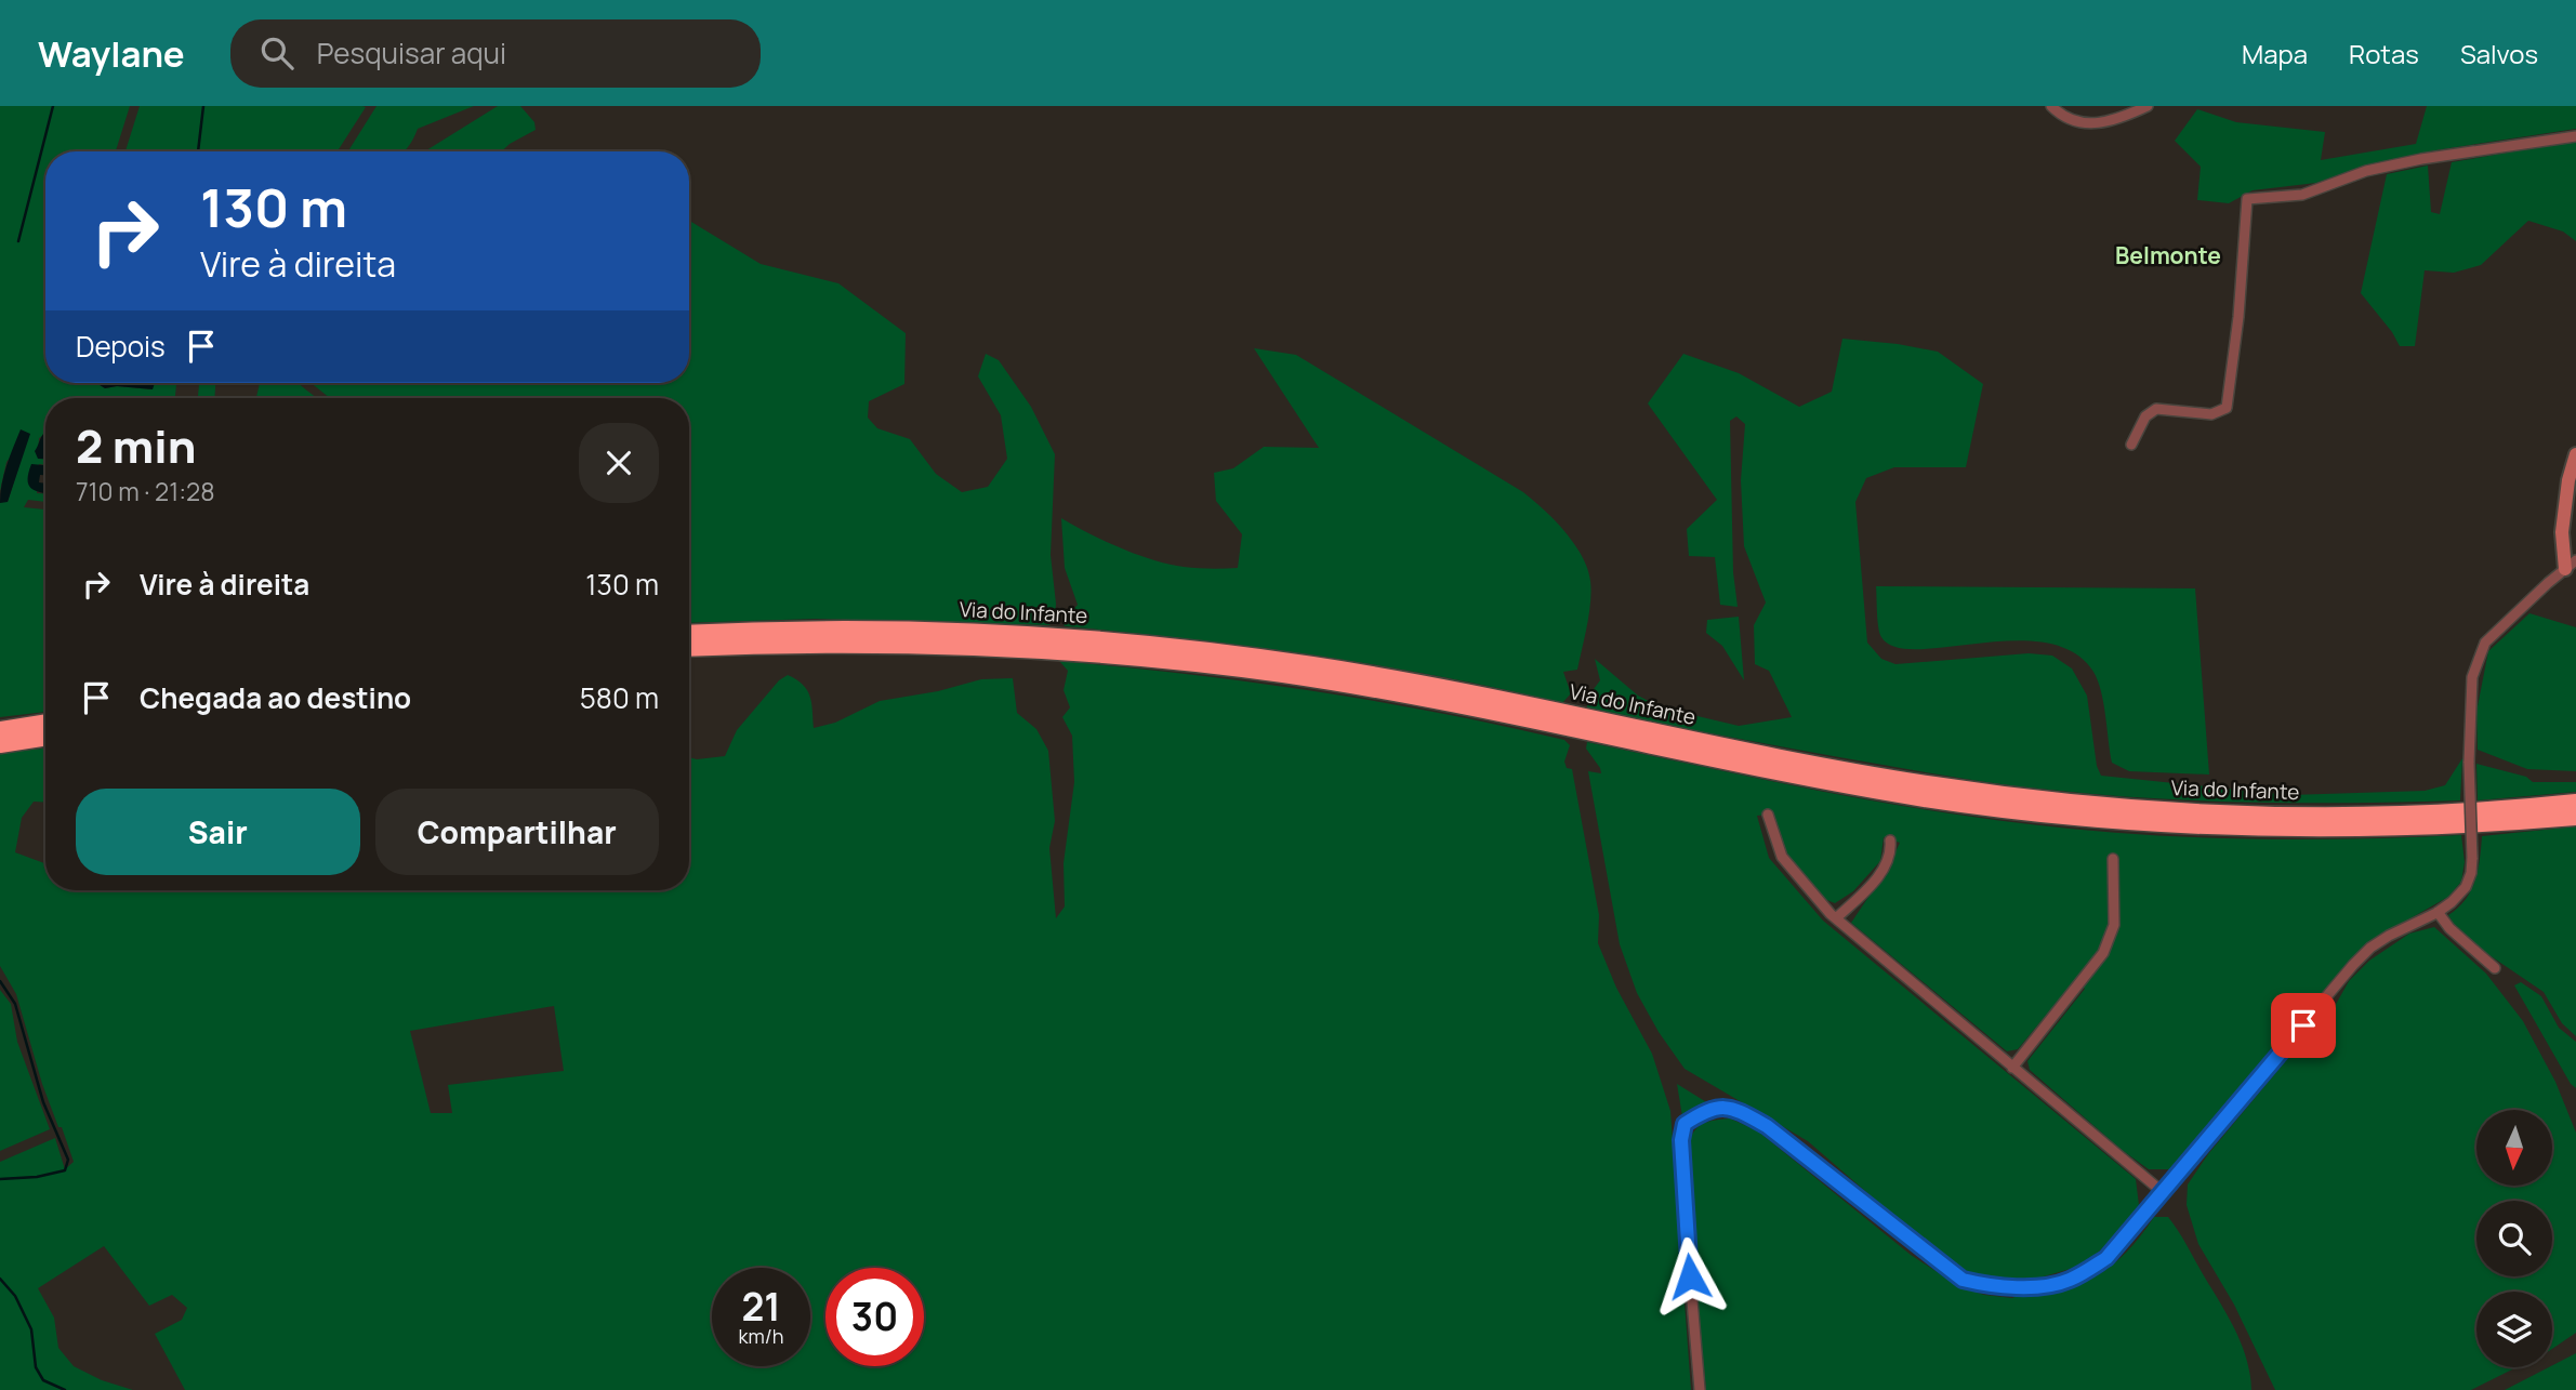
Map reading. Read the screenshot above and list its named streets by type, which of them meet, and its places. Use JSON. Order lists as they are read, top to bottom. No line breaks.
{"streets":{"highway":["Via do Infante"]},"districts":["Belmonte"],"north":"bottom","page":{"header":"Waylane","search":"Pesquisar aqui","nav":["Mapa","Rotas","Salvos"],"turn":["130 m","Vire à direita"],"then":"Depois","heading":["2 min","710 m · 21:28"],"list":[{"name":"Vire à direita","value":"130 m"},{"name":"Chegada ao destino","value":"580 m"}],"buttons":["Sair","Compartilhar"],"speed":"21 km/h","limit":"30"}}
